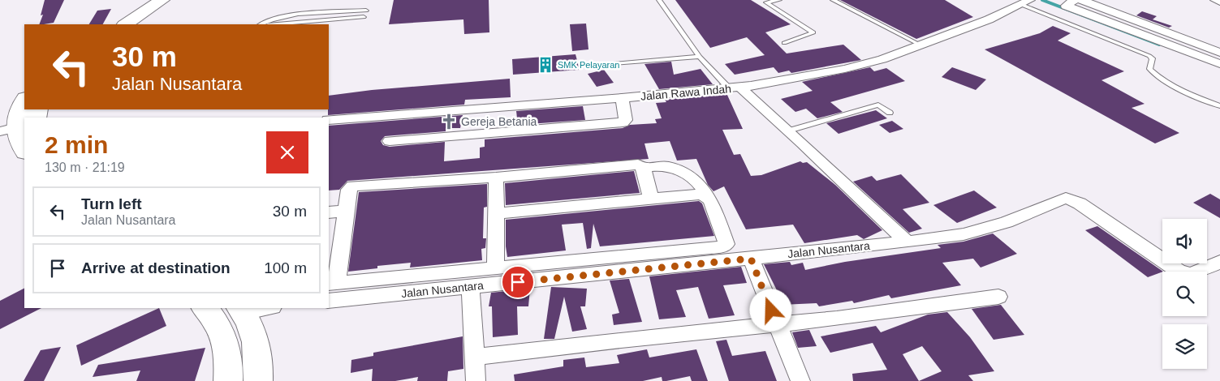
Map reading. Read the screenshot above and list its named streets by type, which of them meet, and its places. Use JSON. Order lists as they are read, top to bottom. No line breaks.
{"streets":{"street":["Jalan Rawa Indah","Jalan Nusantara"]},"places":{"building":["SMK Pelayaran"],"church":["Gereja Betania"]},"page":{"turn":["30 m","Jalan Nusantara"],"heading":["2 min","130 m · 21:19"],"list":[{"name":"Turn left","note":"Jalan Nusantara","value":"30 m"},{"name":"Arrive at destination","value":"100 m"}]}}
